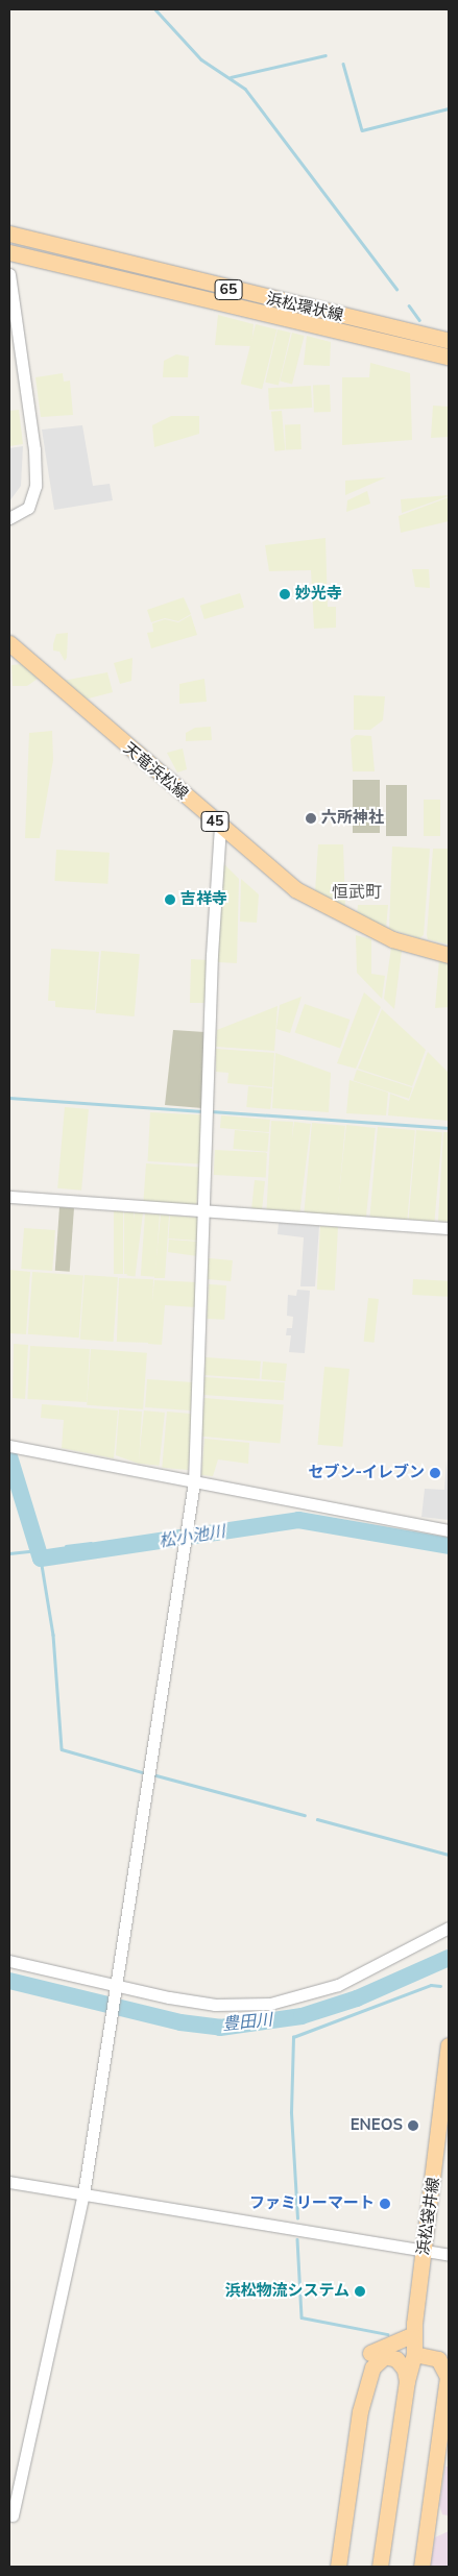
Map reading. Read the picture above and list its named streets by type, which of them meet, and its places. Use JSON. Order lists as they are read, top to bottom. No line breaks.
{"streets":{"main road":["65","浜松環状線","天竜浜松線","45","浜松袋井線"]},"districts":["恒武町"],"water":["松小池川","豊田川"],"places":["妙光寺","六所神社","吉祥寺","セブン-イレブン","ENEOS","ファミリーマート","浜松物流システム"]}
